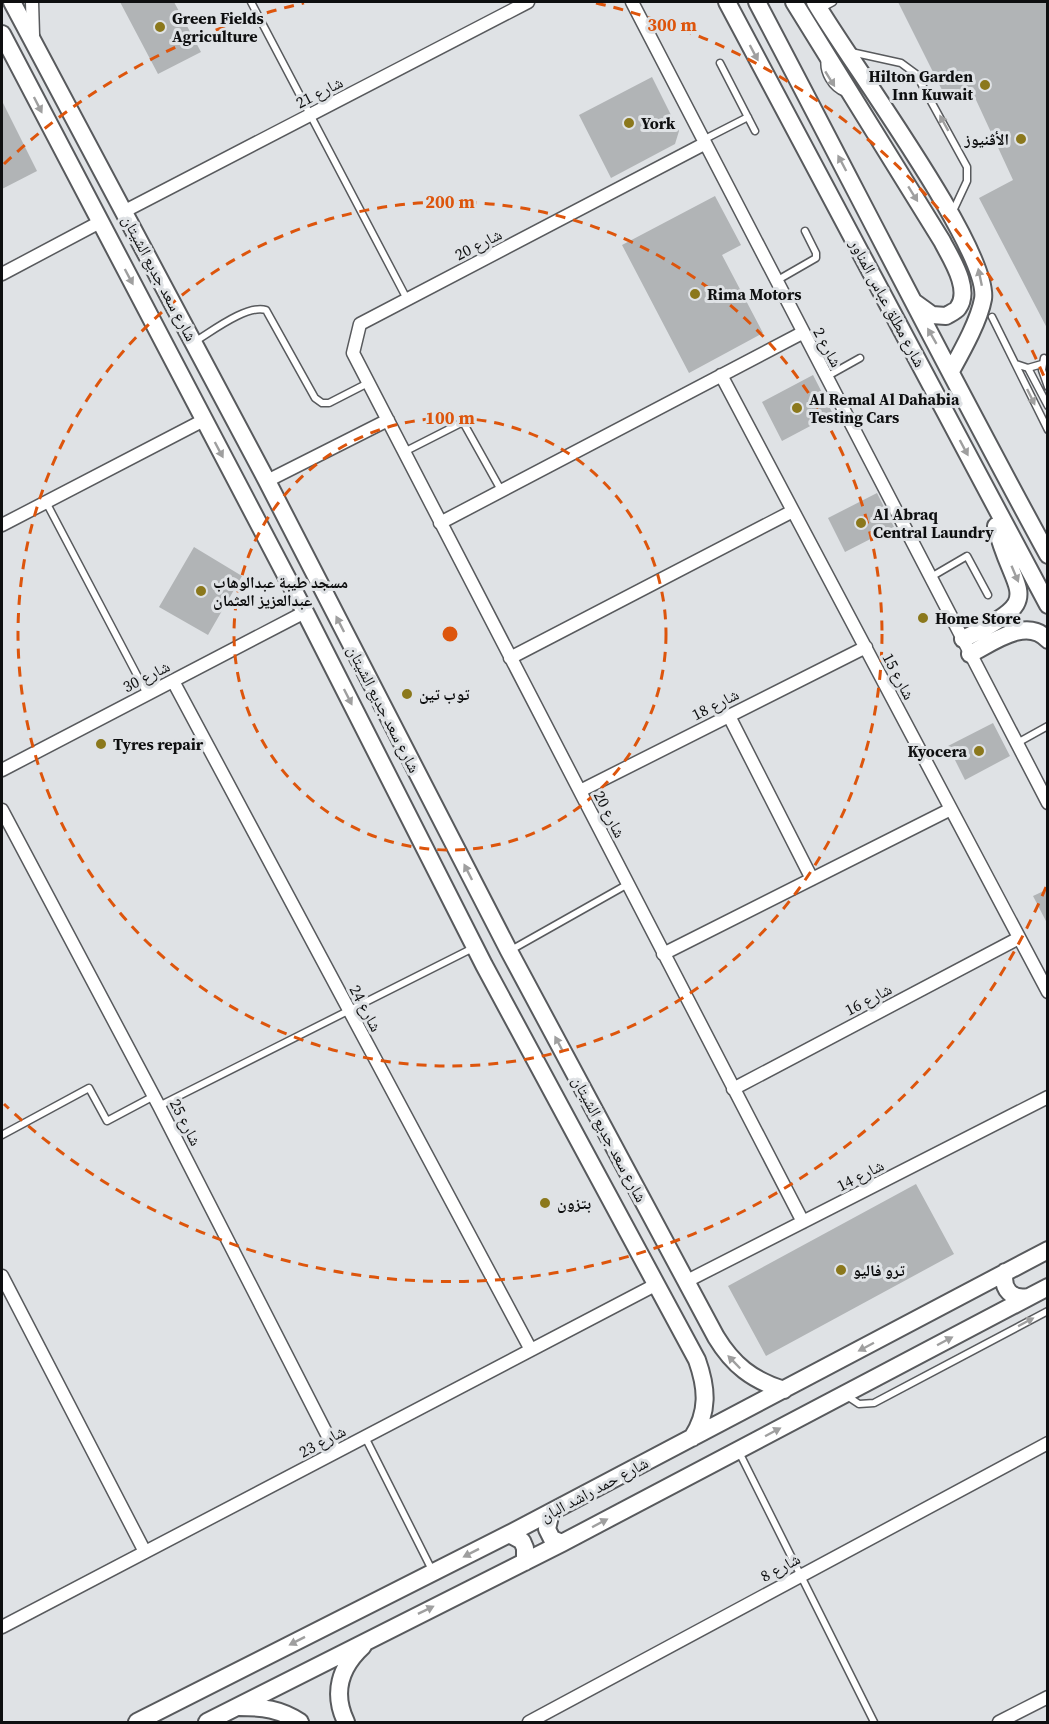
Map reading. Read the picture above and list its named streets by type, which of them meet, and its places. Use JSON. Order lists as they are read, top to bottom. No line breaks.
{"streets":{"street":["شارع 21","شارع 20","شارع سعد جديع الشيتان","شارع مطلق عباس المناور","شارع 2","شارع 30","شارع 15","شارع 18","شارع 16","شارع 24","شارع 25","شارع 14","شارع 23","شارع حمد راشد البان","شارع 8"]},"crossings":[["شارع 21","شارع سعد جديع الشيتان"],["شارع 20","شارع 2"],["شارع 20","شارع 18"],["شارع 20","شارع 16"],["شارع 20","شارع 14"],["شارع سعد جديع الشيتان","شارع 30"],["شارع سعد جديع الشيتان","شارع 14"],["شارع سعد جديع الشيتان","شارع 23"],["شارع سعد جديع الشيتان","شارع حمد راشد البان"],["شارع 30","شارع 24"],["شارع 15","شارع 18"],["شارع 15","شارع 16"],["شارع 24","شارع 23"],["شارع 25","شارع 23"]],"places":["Green Fields Agriculture","Hilton Garden Inn Kuwait","York","الأڤنيوز","Rima Motors","Al Remal Al Dahabia Testing Cars","Al Abraq Central Laundry","مسجد طيبة عبدالوهاب عبدالعزيز العثمان","Home Store","توب تين","Tyres repair","Kyocera","بتزون","ترو فاليو"],"rings":["300 m","200 m","100 m"]}
